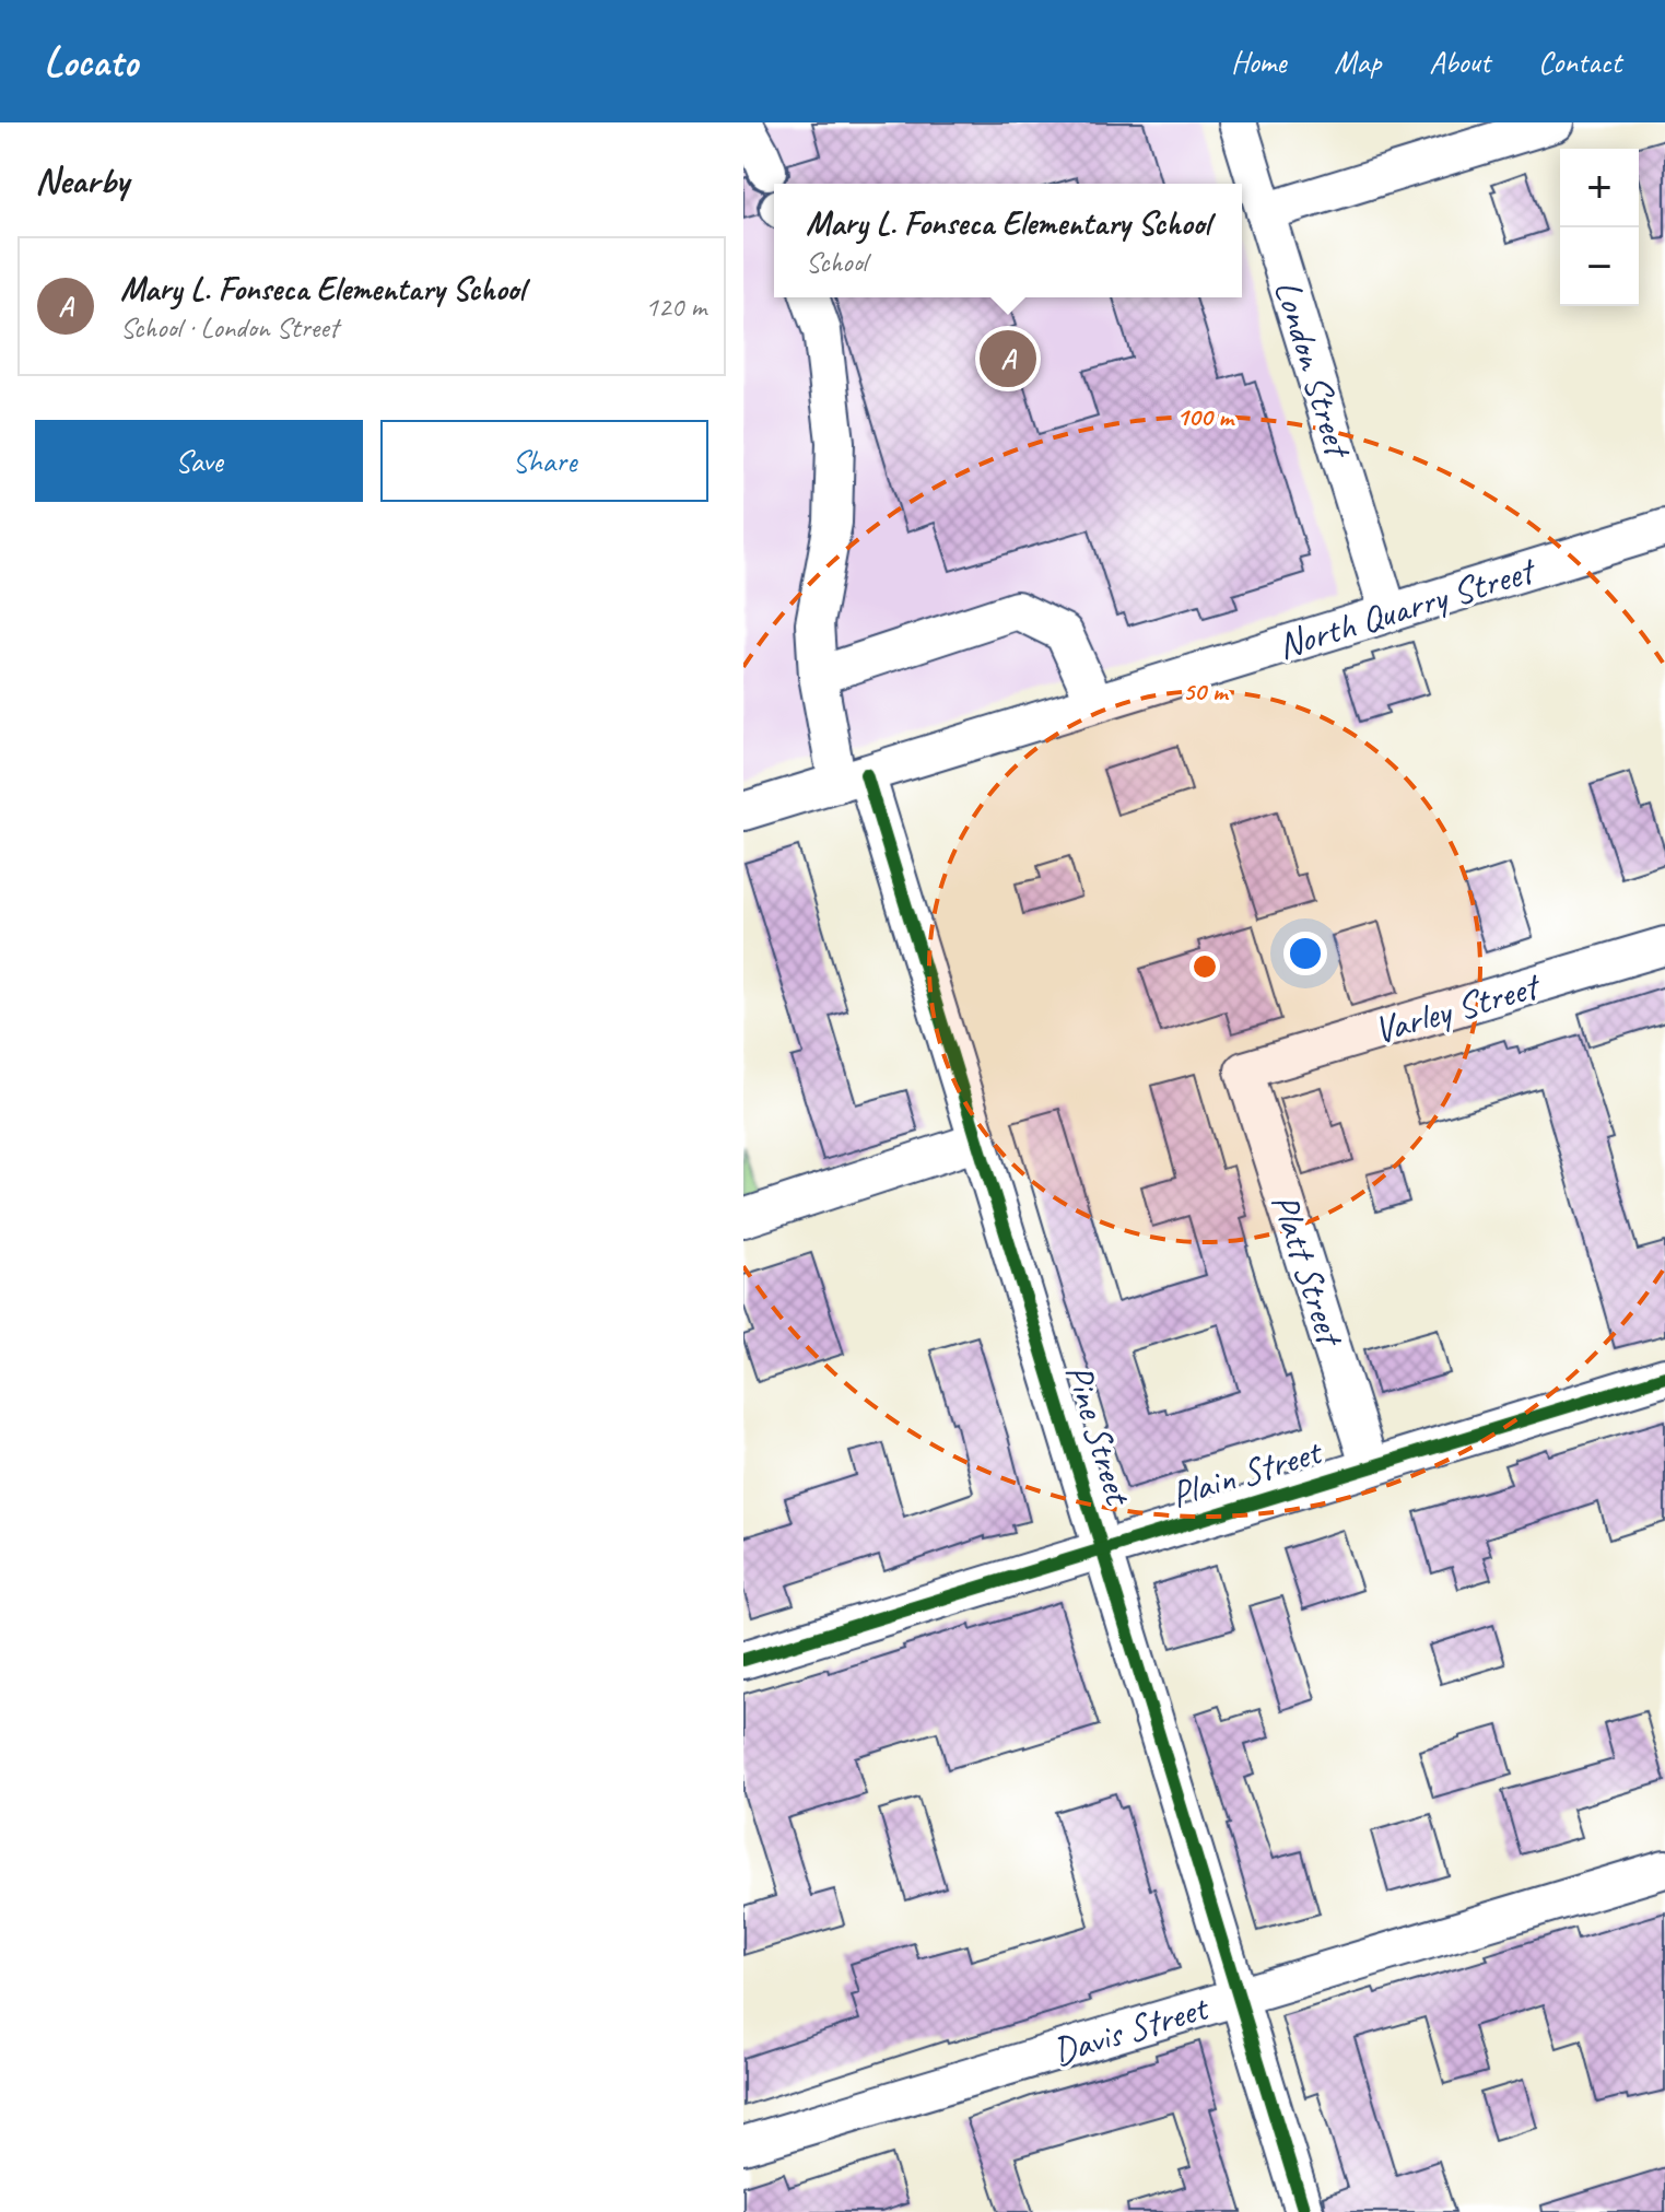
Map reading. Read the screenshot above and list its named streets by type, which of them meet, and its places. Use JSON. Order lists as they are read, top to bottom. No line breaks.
{"streets":{"street":["London Street","North Quarry Street","Varley Street","Platt Street","Pine Street","Plain Street","Davis Street"]},"crossings":[["London Street","North Quarry Street"],["North Quarry Street","Pine Street"],["Varley Street","Platt Street"],["Platt Street","Plain Street"],["Pine Street","Plain Street"],["Pine Street","Davis Street"]],"page":{"header":"Locato","nav":["Home","Map","About","Contact"],"heading":"Nearby","map_buttons":["+","−"],"popup":["Mary L. Fonseca Elementary School","School"],"list":[{"mark":"A","name":"Mary L. Fonseca Elementary School","note":"School · London Street","value":"120 m"}],"pins":"A","buttons":["Save","Share"]},"rings":["100 m","50 m"]}
